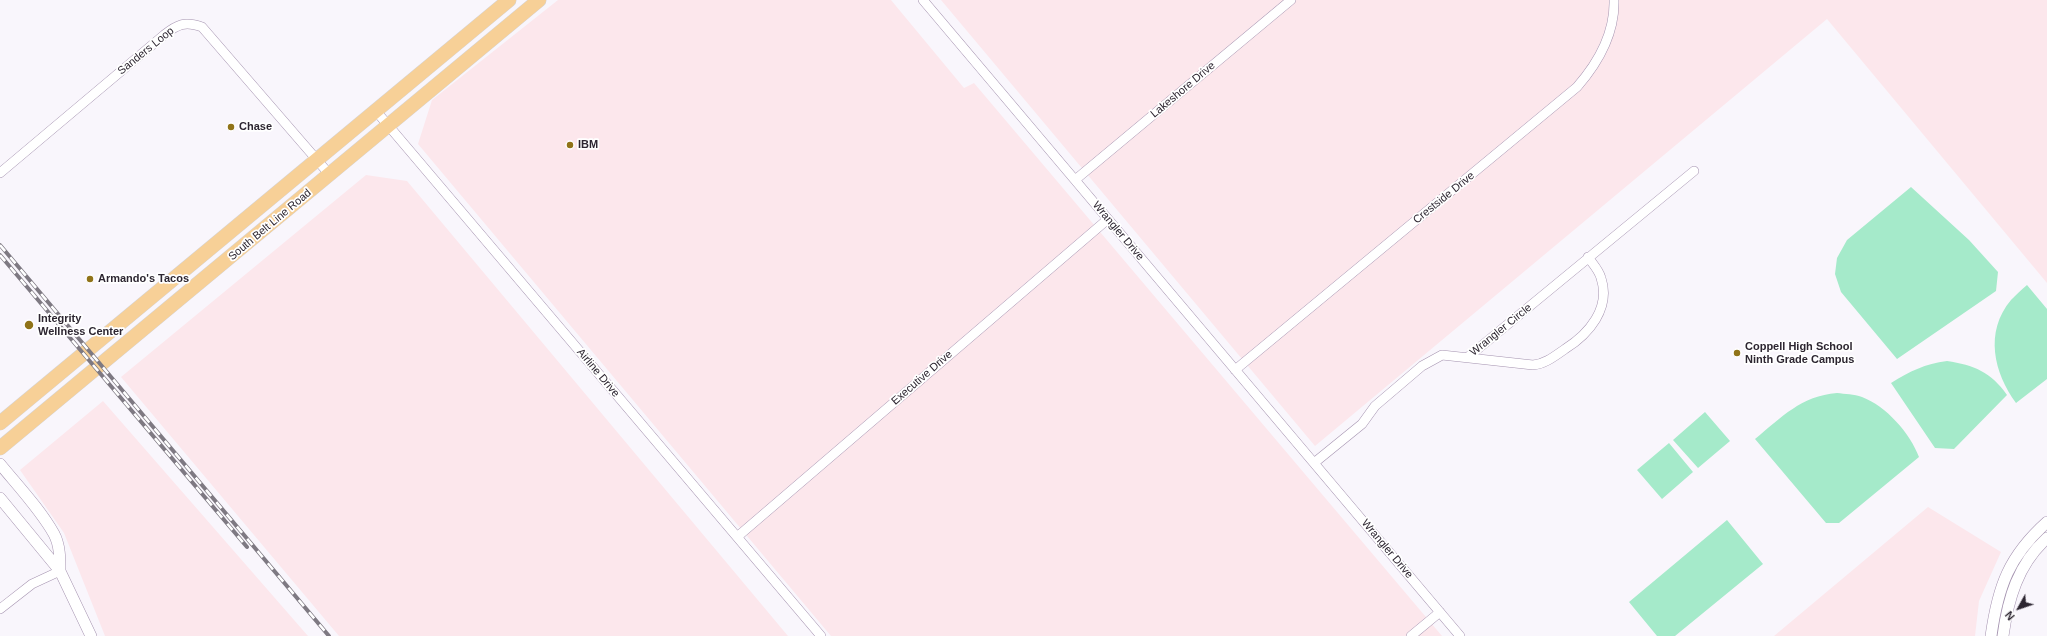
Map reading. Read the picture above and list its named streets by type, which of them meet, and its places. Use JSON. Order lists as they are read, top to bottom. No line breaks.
{"streets":{"main road":["South Belt Line Road"],"street":["Sanders Loop","Lakeshore Drive","Crestside Drive","Wrangler Drive","Wrangler Circle","Airline Drive","Executive Drive"]},"crossings":[["Sanders Loop","South Belt Line Road"],["Lakeshore Drive","Wrangler Drive"],["Crestside Drive","Wrangler Drive"],["South Belt Line Road","Airline Drive"],["Wrangler Drive","Executive Drive"],["Airline Drive","Executive Drive"]],"places":["Chase","IBM","Armando's Tacos","Integrity Wellness Center","Coppell High School Ninth Grade Campus"],"north":"bottom left"}
